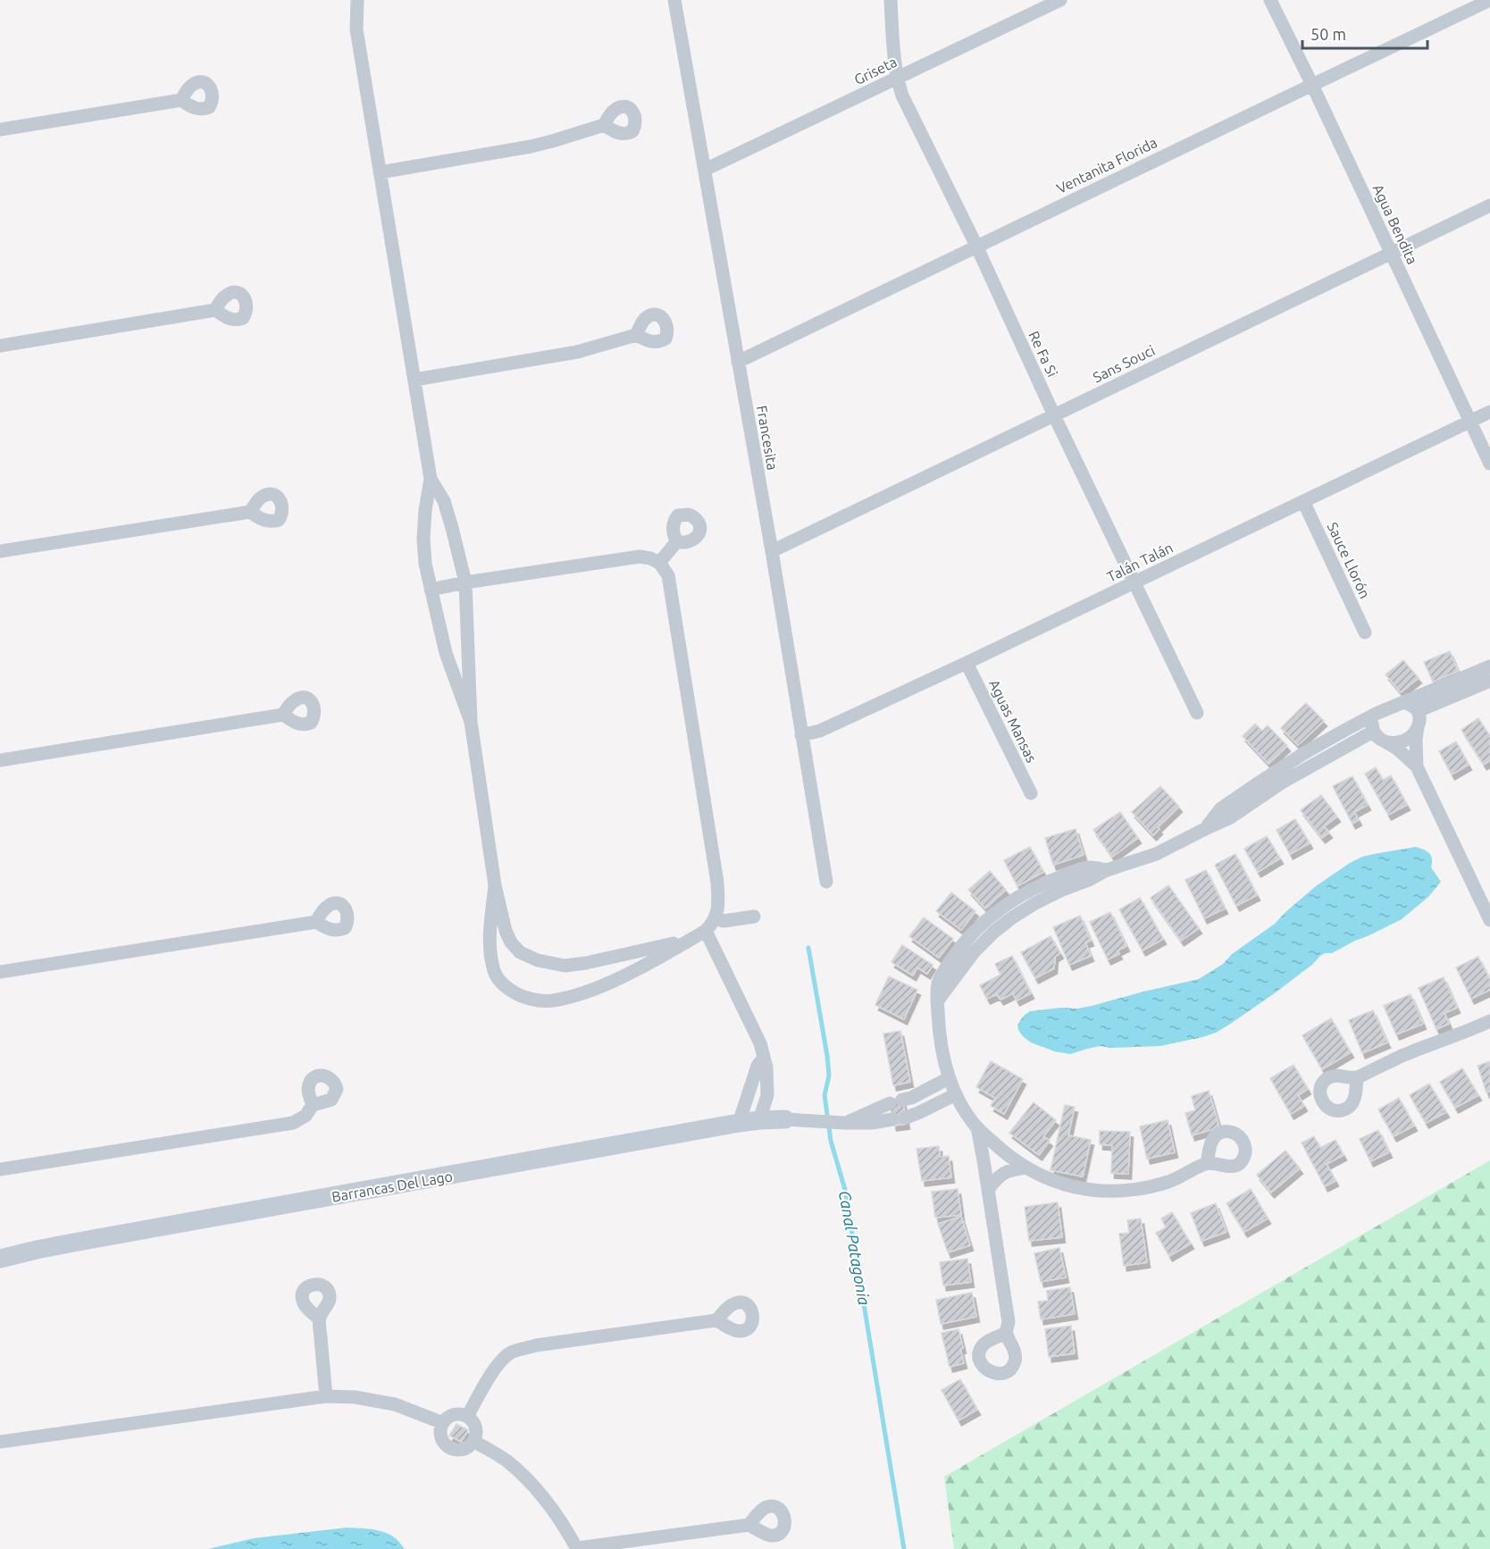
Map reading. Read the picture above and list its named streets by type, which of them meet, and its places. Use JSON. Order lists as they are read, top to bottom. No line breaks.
{"streets":{"street":["Griseta","Ventanita Florida","Agua Bendita","Re Fa Si","Sans Souci","Francesita","Sauce Llorón","Talán Talán","Aguas Mansas","Barrancas Del Lago"]},"crossings":[["Griseta","Re Fa Si"],["Griseta","Francesita"],["Ventanita Florida","Agua Bendita"],["Ventanita Florida","Re Fa Si"],["Ventanita Florida","Francesita"],["Agua Bendita","Sans Souci"],["Agua Bendita","Talán Talán"],["Re Fa Si","Sans Souci"],["Re Fa Si","Talán Talán"],["Sans Souci","Francesita"],["Francesita","Talán Talán"],["Sauce Llorón","Talán Talán"],["Talán Talán","Aguas Mansas"]],"water":["Canal Patagonia"],"scale_bar":"50 m"}
